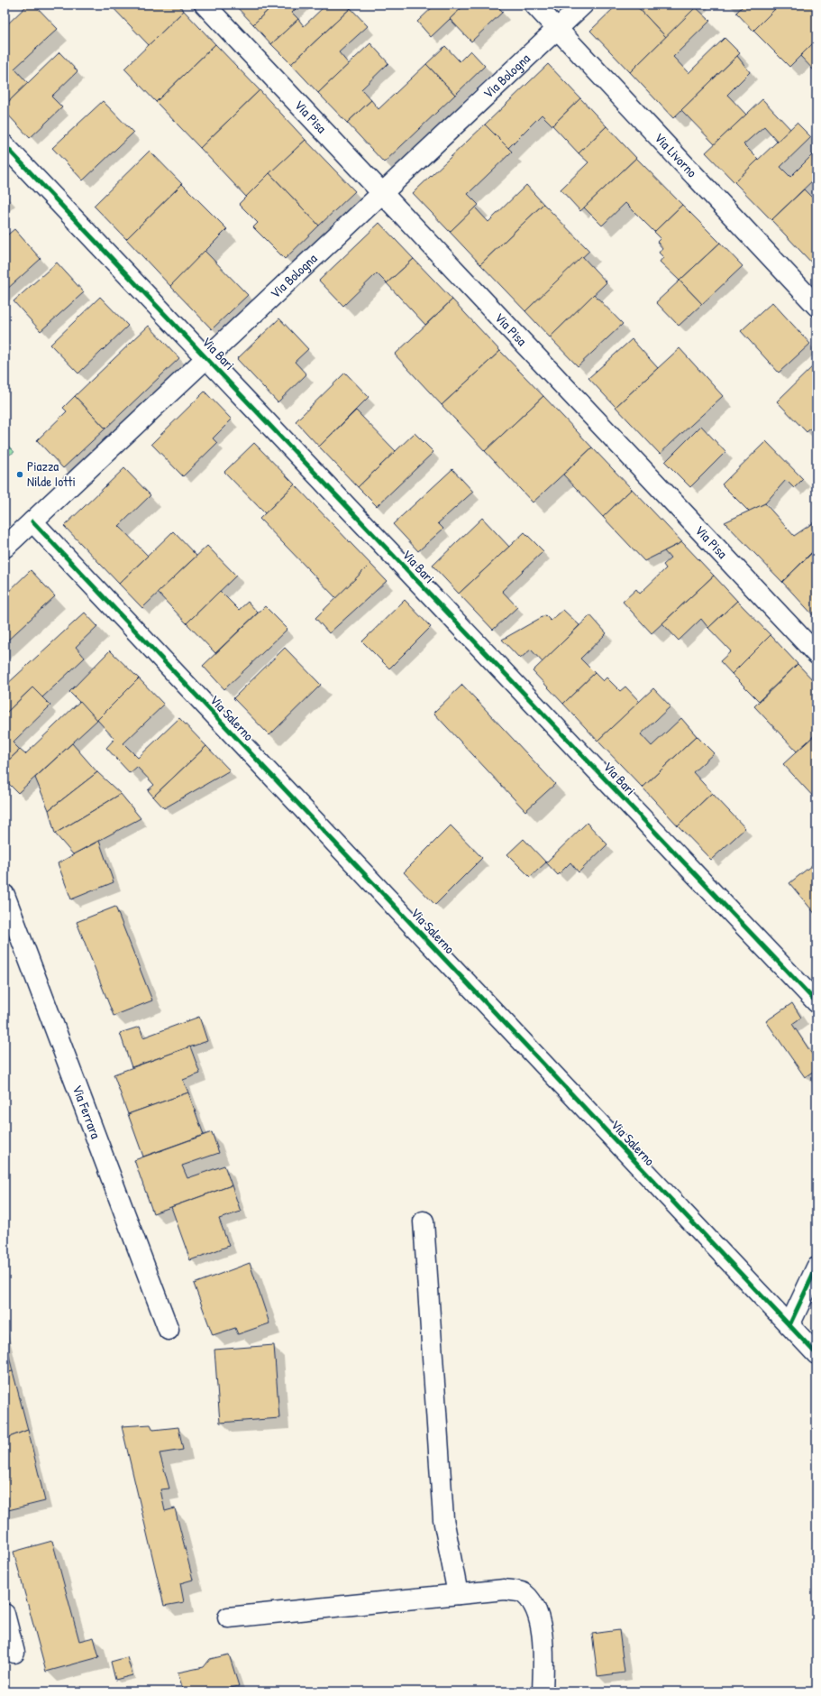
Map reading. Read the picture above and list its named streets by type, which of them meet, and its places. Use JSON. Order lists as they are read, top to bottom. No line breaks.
{"streets":{"street":["Via Bologna","Via Pisa","Via Livorno","Via Bari","Via Salerno","Via Ferrara"]},"crossings":[["Via Bologna","Via Pisa"],["Via Bologna","Via Livorno"],["Via Bologna","Via Bari"],["Via Bologna","Via Salerno"]],"places":["Piazza Nilde Iotti"]}
